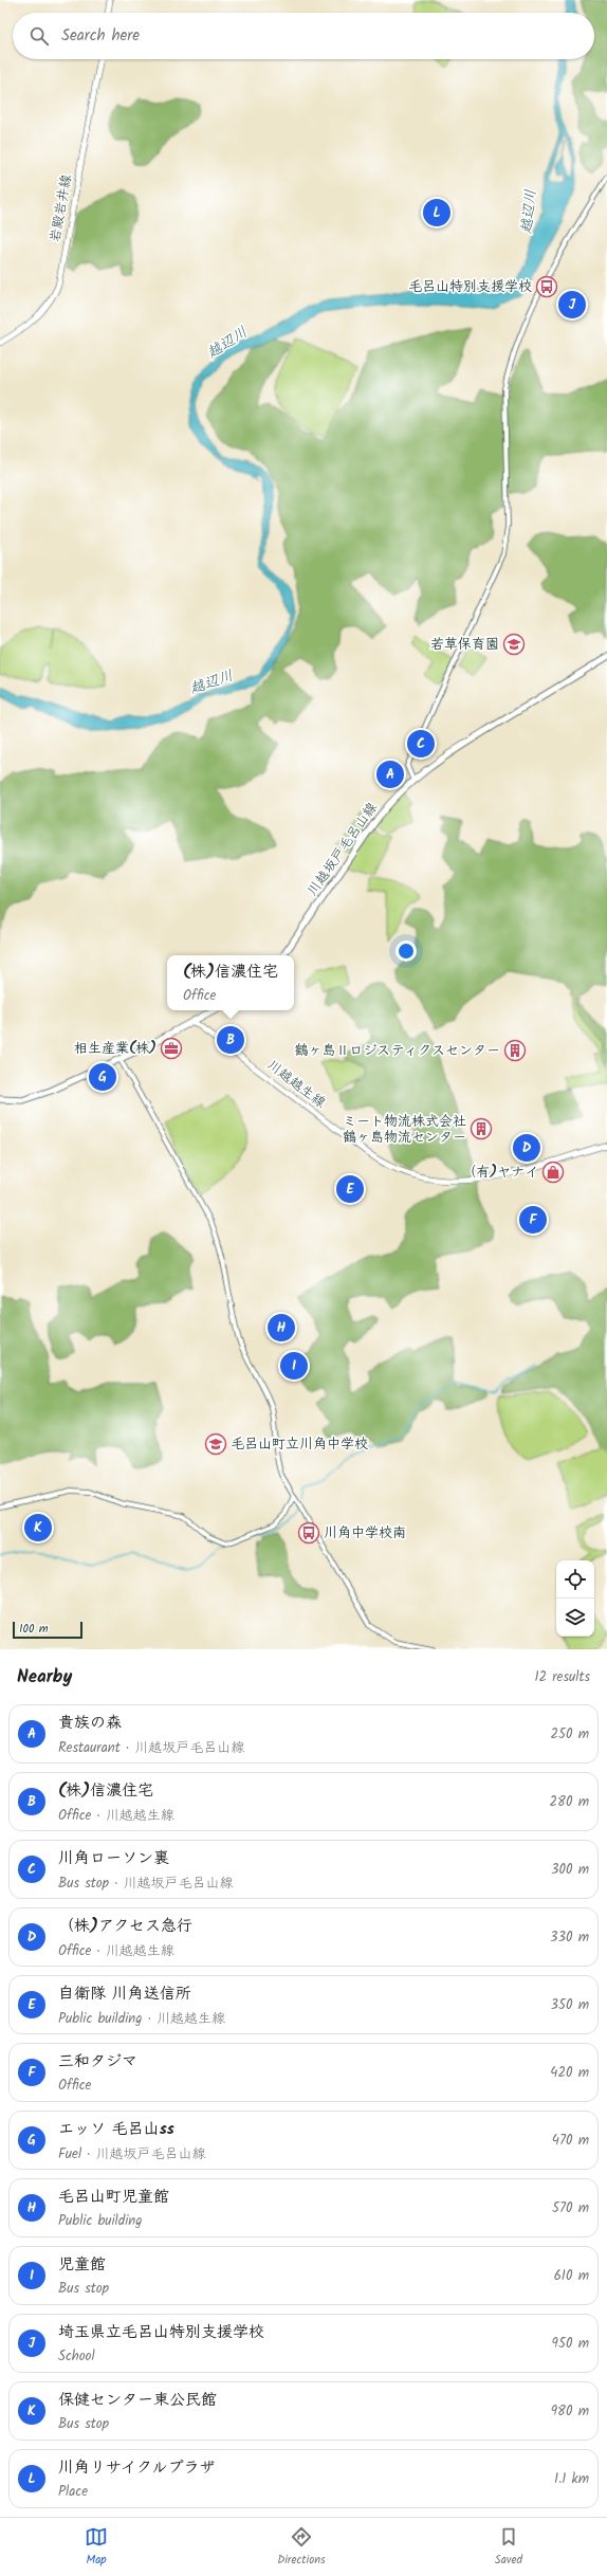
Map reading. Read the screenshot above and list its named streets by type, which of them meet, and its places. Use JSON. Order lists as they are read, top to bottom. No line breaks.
{"streets":{"main road":["岩殿岩井線","川越坂戸毛呂山線","川越越生線"]},"water":["越辺川"],"places":{"bus stop":["毛呂山特別支援学校","川角中学校南"],"school or university":["若草保育園","毛呂山町立川角中学校"],"office":["相生産業(株)"],"building":["鶴ヶ島Ⅱロジスティクスセンター","ミート物流株式会社 鶴ヶ島物流センター"],"shop":["（有)ヤナイ"]},"scale_bar":"100 m","page":{"search":"Search here","pins":["L","J","C","A","B","G","D","E","F","H","I","K"],"popup":["(株)信濃住宅","Office"],"scale":"100 m","heading":["Nearby","12 results"],"list":[{"mark":"A","name":"貴族の森","note":"Restaurant · 川越坂戸毛呂山線","value":"250 m"},{"mark":"B","name":"(株)信濃住宅","note":"Office · 川越越生線","value":"280 m"},{"mark":"C","name":"川角ローソン裏","note":"Bus stop · 川越坂戸毛呂山線","value":"300 m"},{"mark":"D","name":"（株)アクセス急行","note":"Office · 川越越生線","value":"330 m"},{"mark":"E","name":"自衛隊 川角送信所","note":"Public building · 川越越生線","value":"350 m"},{"mark":"F","name":"三和タジマ","note":"Office","value":"420 m"},{"mark":"G","name":"エッソ 毛呂山ss","note":"Fuel · 川越坂戸毛呂山線","value":"470 m"},{"mark":"H","name":"毛呂山町児童館","note":"Public building","value":"570 m"},{"mark":"I","name":"児童館","note":"Bus stop","value":"610 m"},{"mark":"J","name":"埼玉県立毛呂山特別支援学校","note":"School","value":"950 m"},{"mark":"K","name":"保健センター東公民館","note":"Bus stop","value":"980 m"},{"mark":"L","name":"川角リサイクルプラザ","note":"Place","value":"1.1 km"}],"nav":["Map","Directions","Saved"]}}
